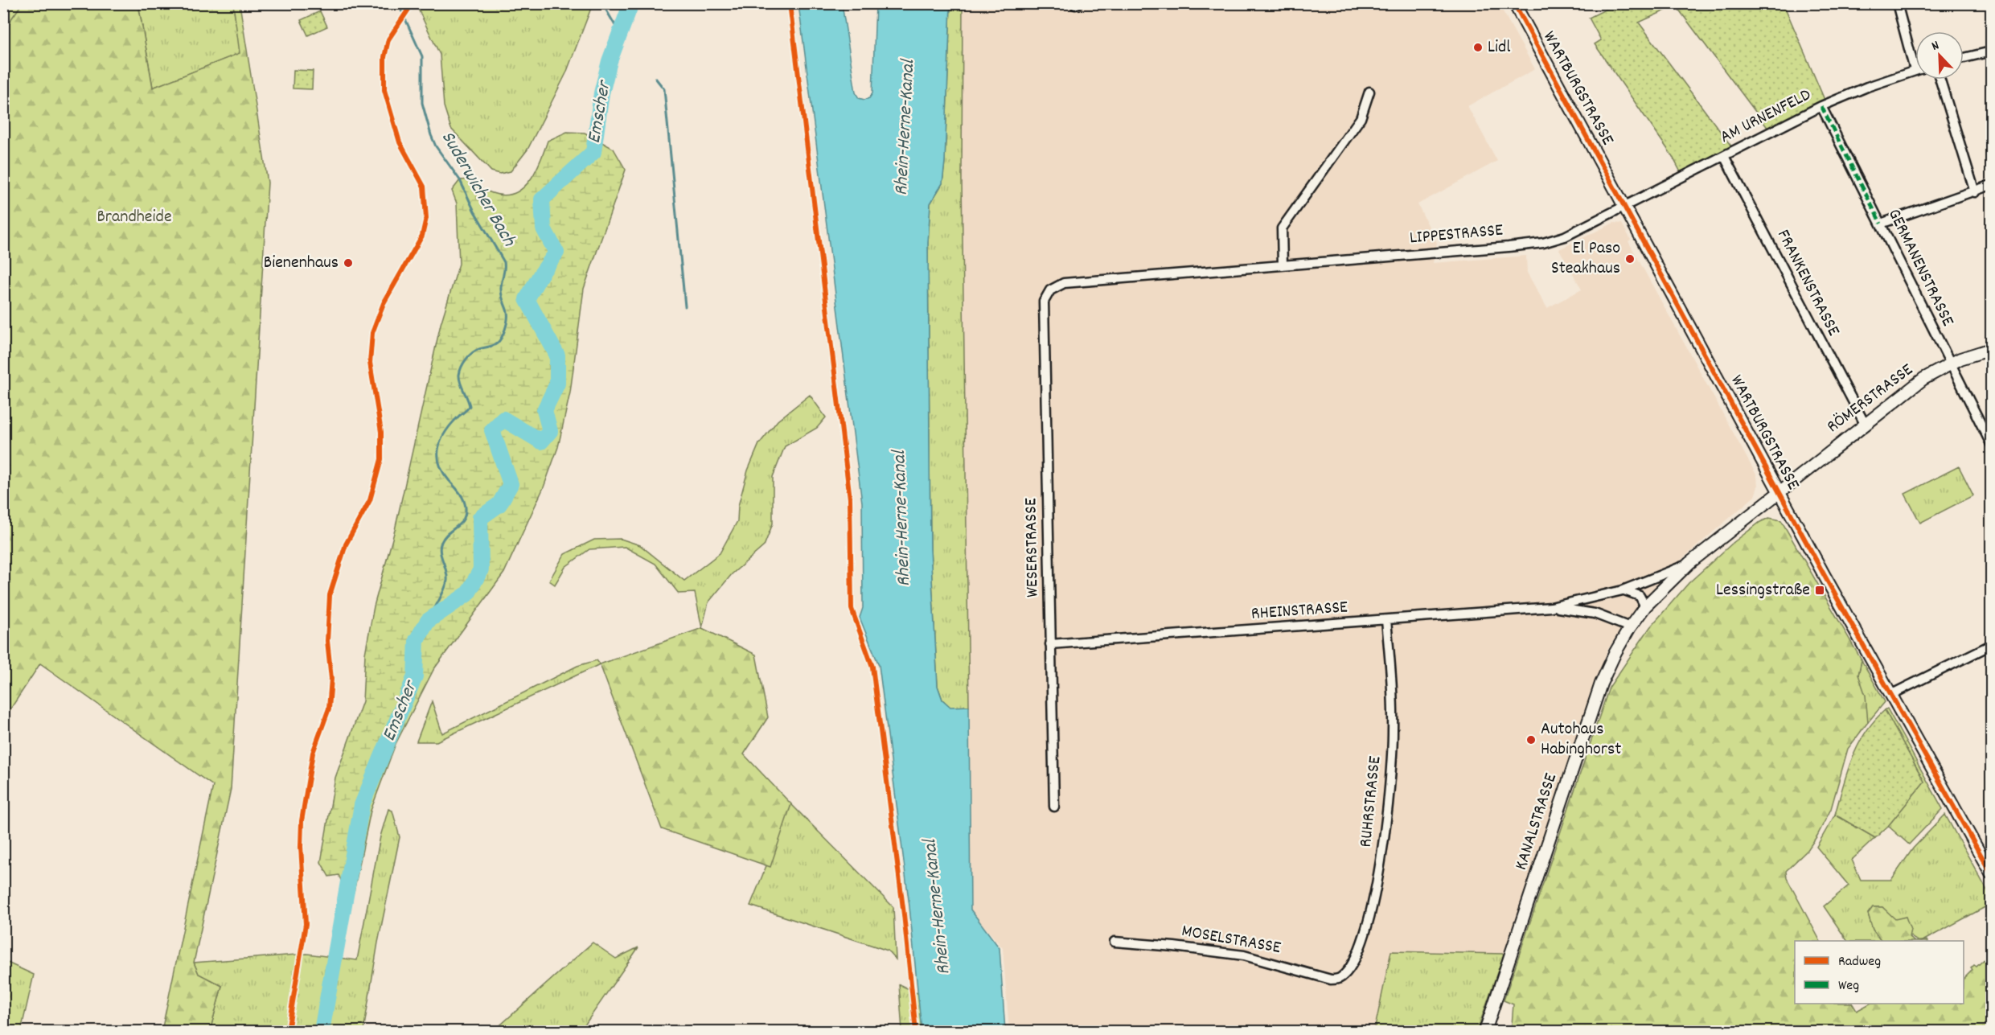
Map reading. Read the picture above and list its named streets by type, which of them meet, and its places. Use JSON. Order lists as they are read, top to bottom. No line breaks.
{"streets":{"main road":["WARTBURGSTRASSE","RÖMERSTRASSE","KANALSTRASSE"],"street":["AM URNENFELD","LIPPESTRASSE","GERMANENSTRASSE","FRANKENSTRASSE","WESERSTRASSE","RHEINSTRASSE","RUHRSTRASSE","MOSELSTRASSE"]},"crossings":[["WARTBURGSTRASSE","AM URNENFELD"],["WARTBURGSTRASSE","LIPPESTRASSE"],["WARTBURGSTRASSE","RÖMERSTRASSE"],["WARTBURGSTRASSE","KANALSTRASSE"],["AM URNENFELD","LIPPESTRASSE"],["AM URNENFELD","GERMANENSTRASSE"],["AM URNENFELD","FRANKENSTRASSE"],["LIPPESTRASSE","WESERSTRASSE"],["GERMANENSTRASSE","RÖMERSTRASSE"],["FRANKENSTRASSE","RÖMERSTRASSE"],["RÖMERSTRASSE","KANALSTRASSE"],["WESERSTRASSE","RHEINSTRASSE"],["RHEINSTRASSE","RUHRSTRASSE"],["RHEINSTRASSE","KANALSTRASSE"],["RUHRSTRASSE","MOSELSTRASSE"]],"water":["Emscher","Rhein-Herne-Kanal","Suderwicher Bach"],"parks":["Brandheide"],"places":{"other":["Lidl","El Paso Steakhaus","Bienenhaus","Autohaus Habinghorst"],"transit":["Lessingstraße"]},"legend":["Radweg","Weg"],"north":"top left"}
